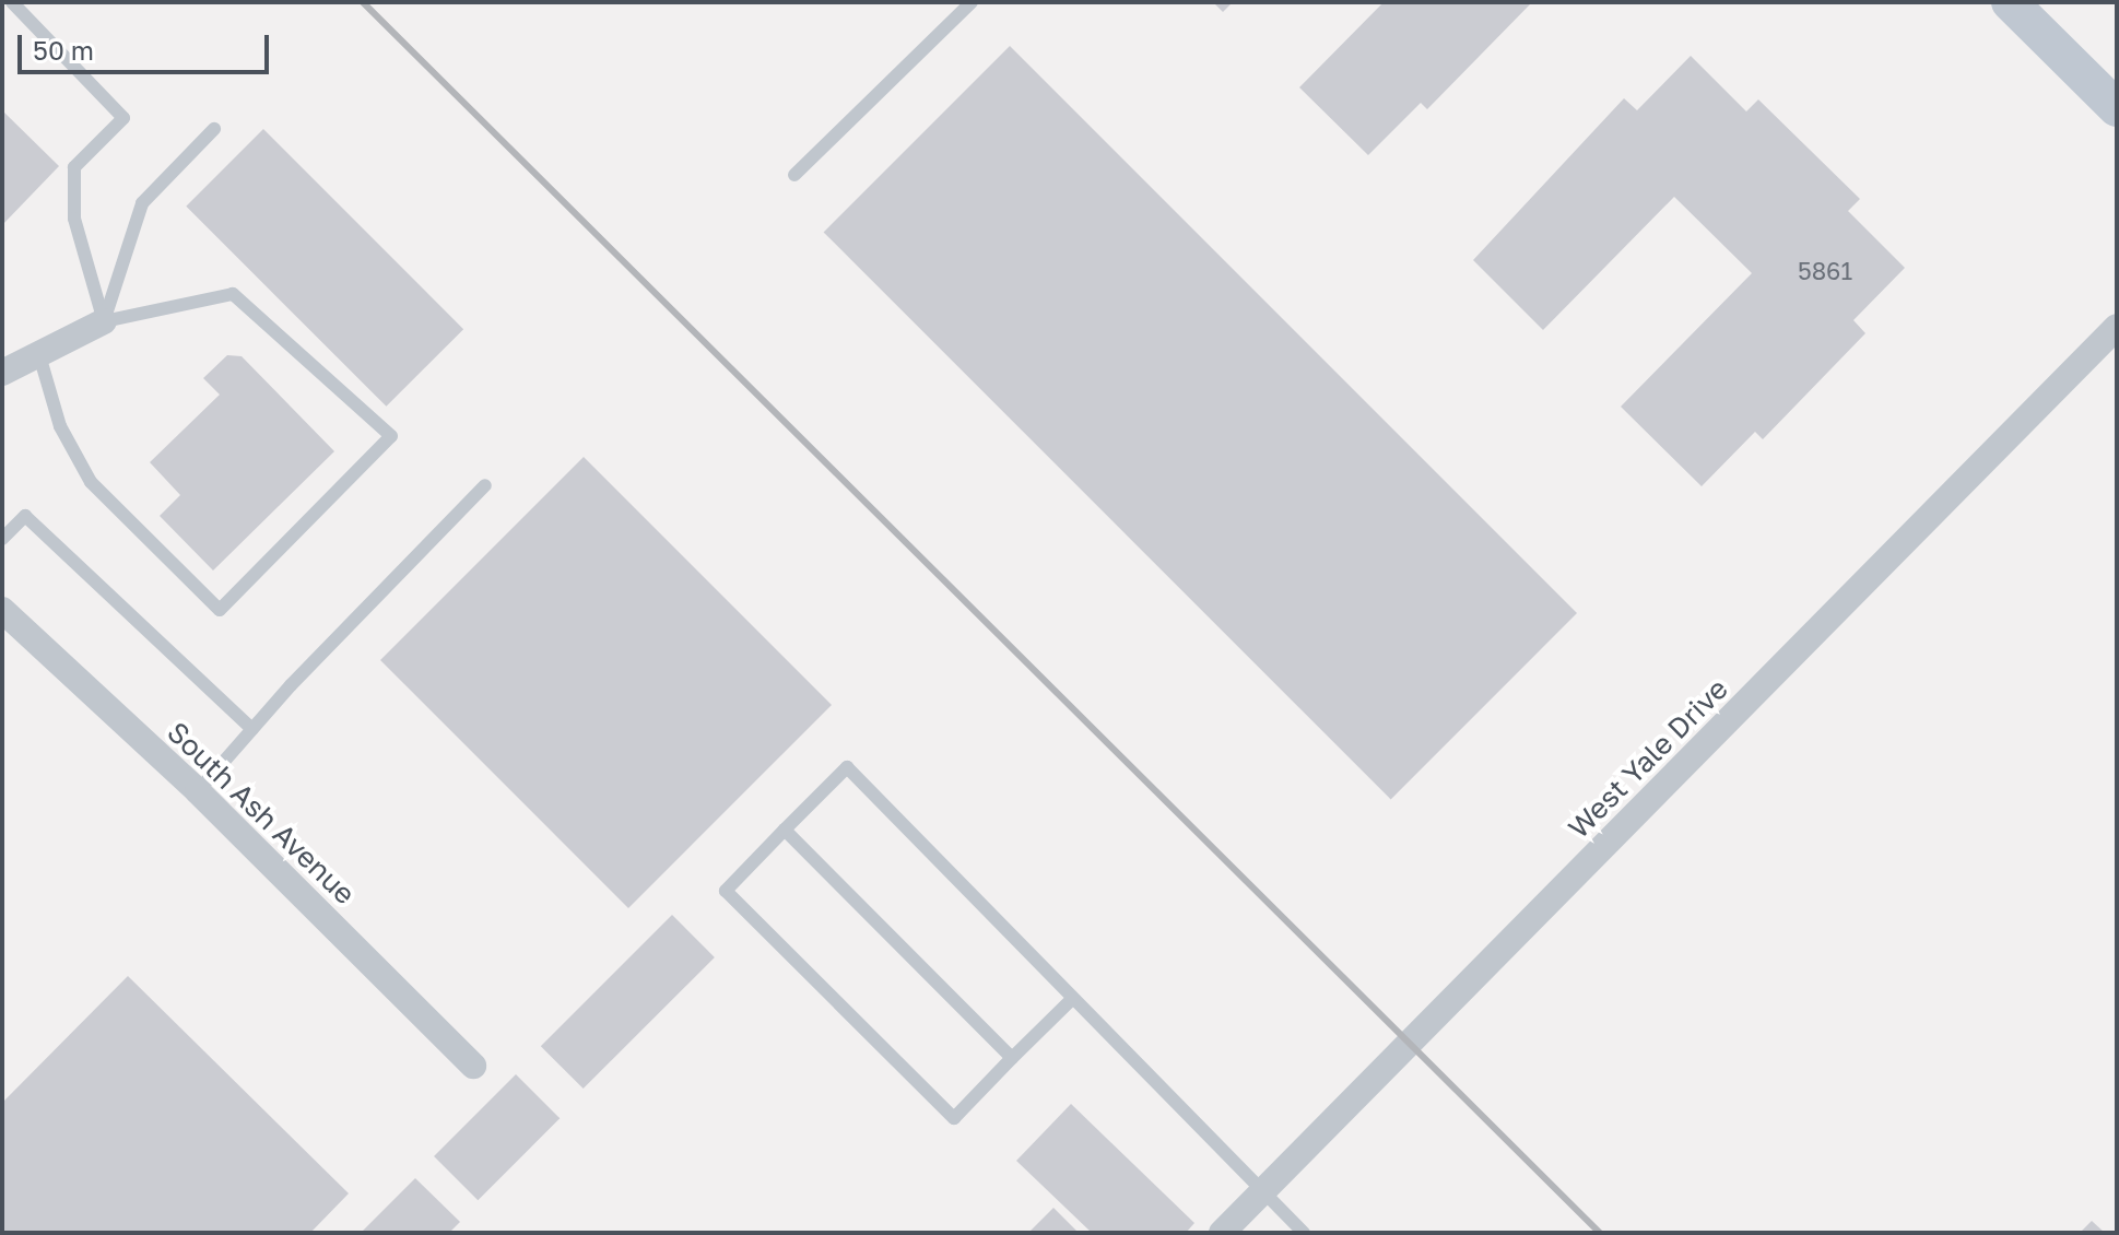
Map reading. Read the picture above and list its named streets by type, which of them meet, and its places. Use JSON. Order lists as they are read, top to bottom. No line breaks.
{"streets":{"street":["West Yale Drive","South Ash Avenue"]},"house_numbers":["5861"],"scale_bar":"50 m"}
